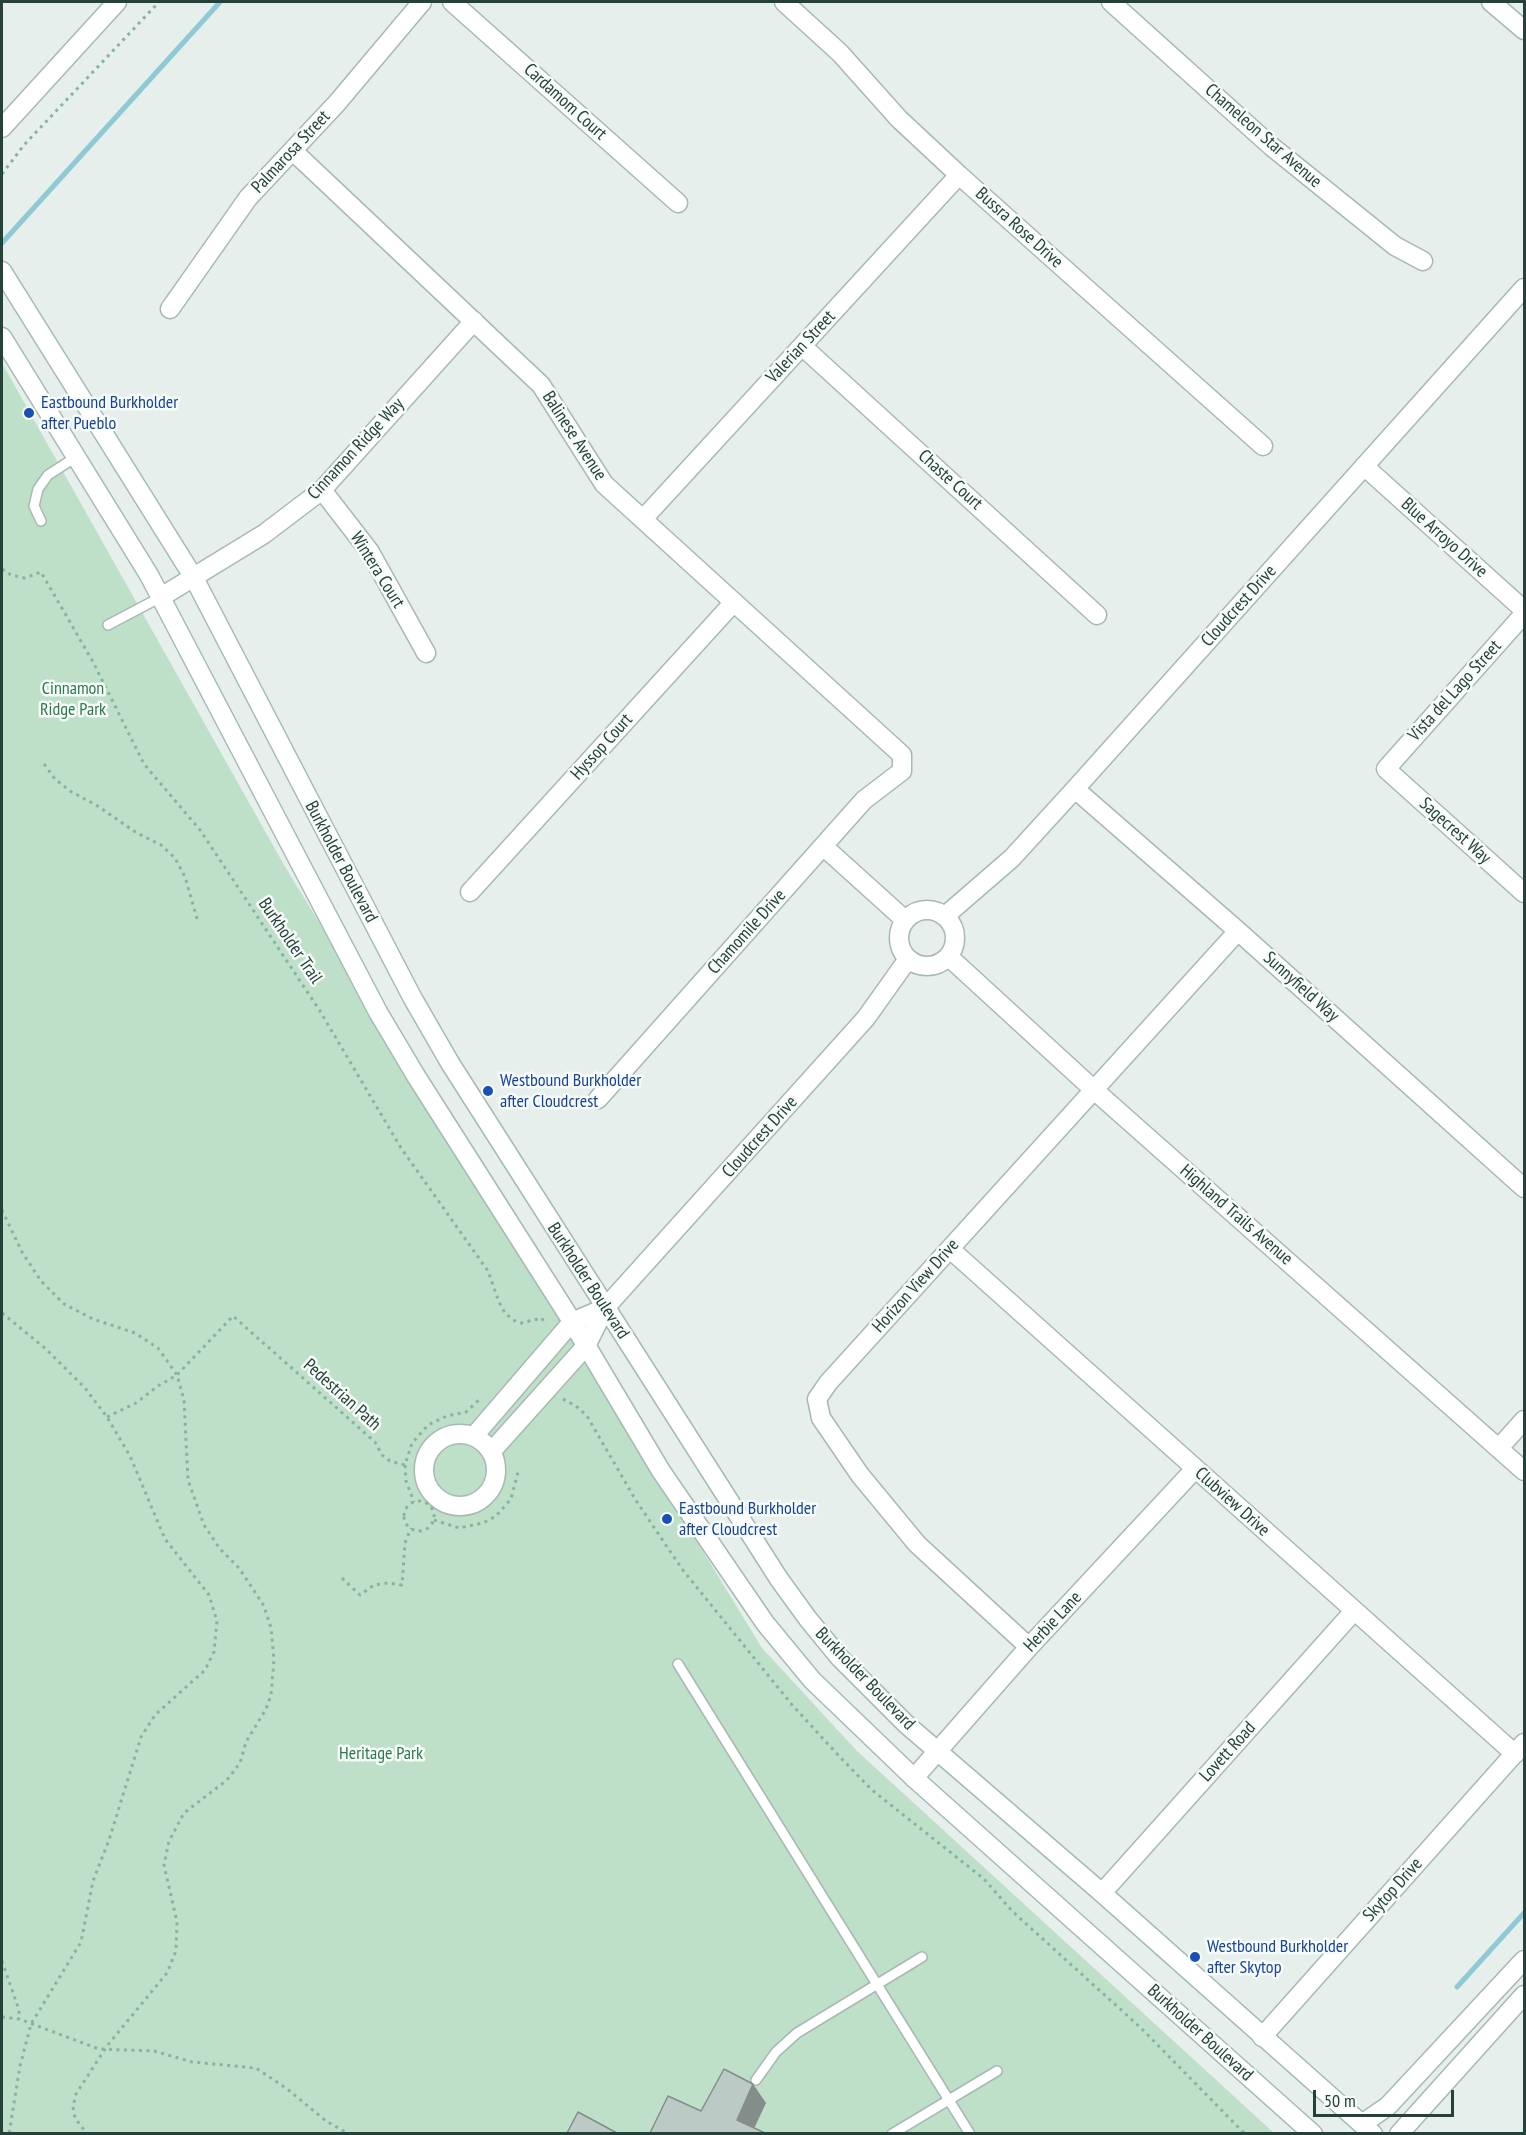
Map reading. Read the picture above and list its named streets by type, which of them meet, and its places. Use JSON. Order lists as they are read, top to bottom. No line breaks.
{"streets":{"street":["Cardamom Court","Chameleon Star Avenue","Palmarosa Street","Bussra Rose Drive","Valerian Street","Balinese Avenue","Cinnamon Ridge Way","Chaste Court","Blue Arroyo Drive","Wintera Court","Cloudcrest Drive","Vista del Lago Street","Hyssop Court","Sagecrest Way","Burkholder Boulevard","Chamomile Drive","Sunnyfield Way","Highland Trails Avenue","Horizon View Drive","Clubview Drive","Herbie Lane","Lovett Road","Skytop Drive"],"path":["Burkholder Trail","Pedestrian Path"]},"crossings":[["Palmarosa Street","Balinese Avenue"],["Bussra Rose Drive","Valerian Street"],["Valerian Street","Balinese Avenue"],["Valerian Street","Chaste Court"],["Balinese Avenue","Cinnamon Ridge Way"],["Balinese Avenue","Hyssop Court"],["Balinese Avenue","Chamomile Drive"],["Cinnamon Ridge Way","Wintera Court"],["Cinnamon Ridge Way","Burkholder Boulevard"],["Blue Arroyo Drive","Cloudcrest Drive"],["Blue Arroyo Drive","Vista del Lago Street"],["Cloudcrest Drive","Burkholder Boulevard"],["Cloudcrest Drive","Sunnyfield Way"],["Cloudcrest Drive","Highland Trails Avenue"],["Vista del Lago Street","Sagecrest Way"],["Burkholder Boulevard","Herbie Lane"],["Burkholder Boulevard","Lovett Road"],["Burkholder Boulevard","Skytop Drive"],["Sunnyfield Way","Horizon View Drive"],["Highland Trails Avenue","Horizon View Drive"],["Horizon View Drive","Clubview Drive"],["Horizon View Drive","Herbie Lane"],["Clubview Drive","Herbie Lane"],["Clubview Drive","Lovett Road"],["Clubview Drive","Skytop Drive"]],"parks":["Cinnamon Ridge Park","Heritage Park"],"places":["Eastbound Burkholder after Pueblo","Westbound Burkholder after Cloudcrest","Eastbound Burkholder after Cloudcrest","Westbound Burkholder after Skytop"],"scale_bar":"50 m"}
